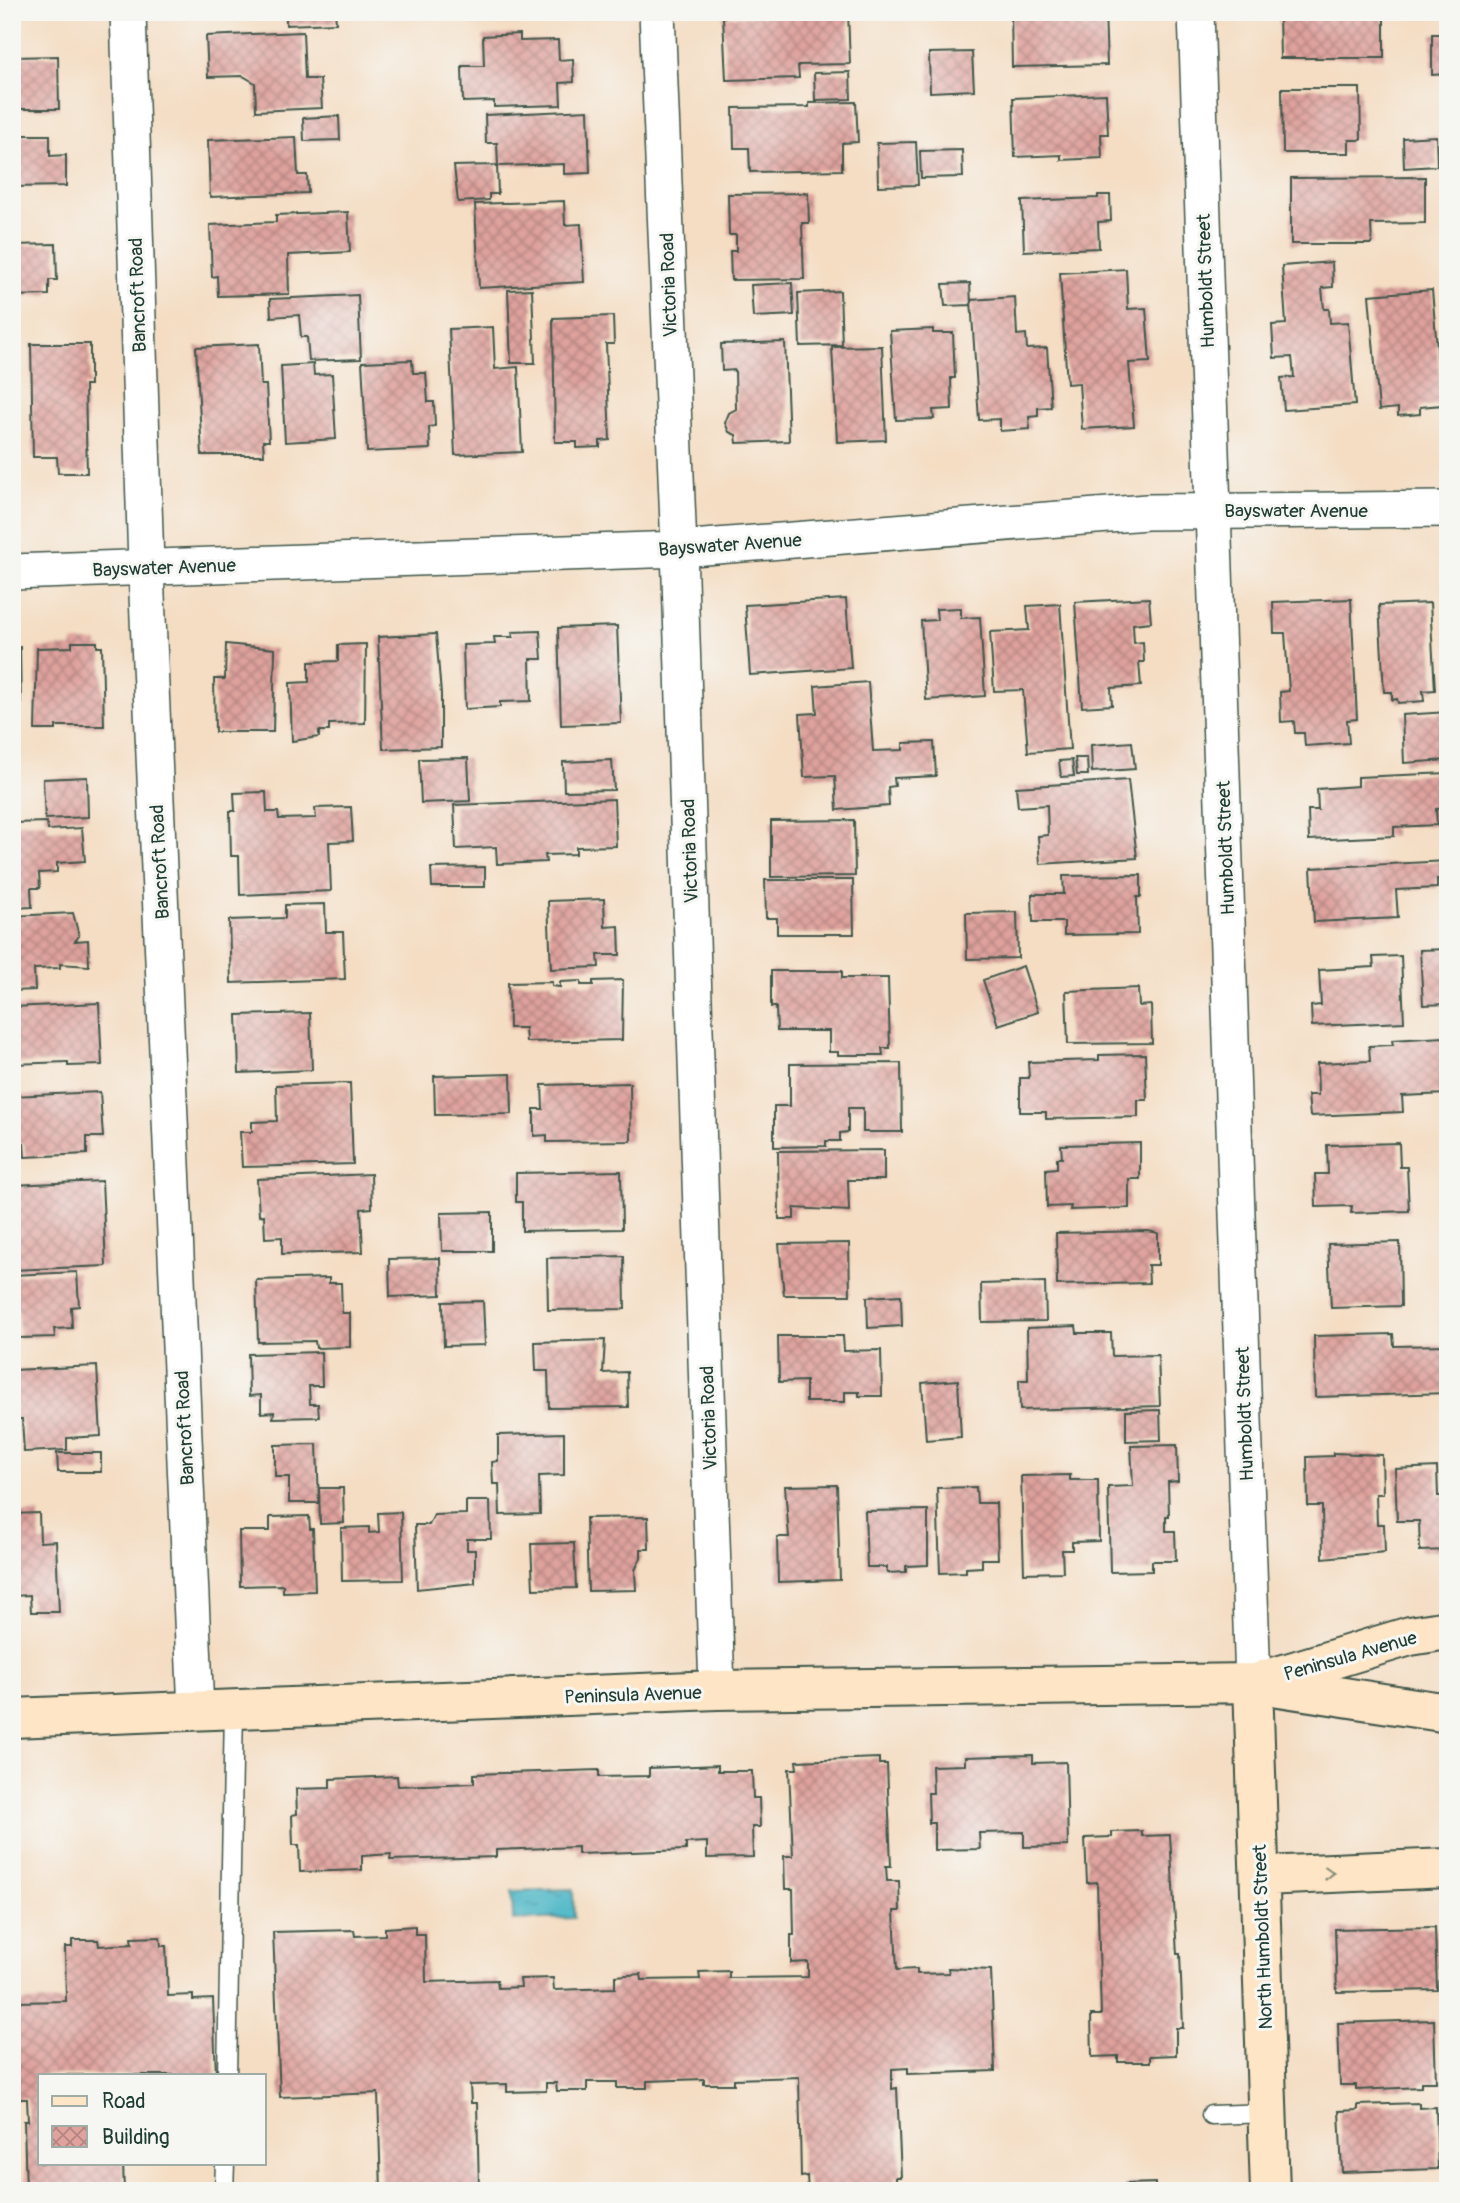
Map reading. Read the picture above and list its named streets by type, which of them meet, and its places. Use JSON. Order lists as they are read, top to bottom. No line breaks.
{"streets":{"main road":["Peninsula Avenue","North Humboldt Street"],"street":["Humboldt Street","Victoria Road","Bancroft Road","Bayswater Avenue"]},"crossings":[["Humboldt Street","Bayswater Avenue"],["Humboldt Street","Peninsula Avenue"],["Humboldt Street","North Humboldt Street"],["Victoria Road","Bayswater Avenue"],["Victoria Road","Peninsula Avenue"],["Bancroft Road","Bayswater Avenue"],["Bancroft Road","Peninsula Avenue"],["Peninsula Avenue","North Humboldt Street"]],"legend":["Road","Building"]}
